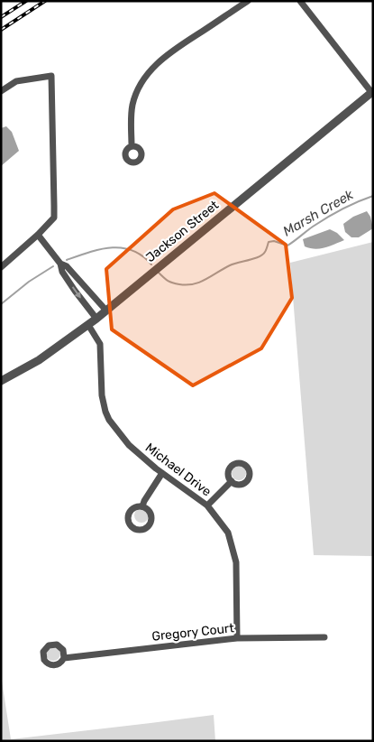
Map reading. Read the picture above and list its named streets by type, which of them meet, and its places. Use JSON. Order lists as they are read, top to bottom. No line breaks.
{"streets":{"street":["Jackson Street","Michael Drive","Gregory Court"]},"crossings":[["Jackson Street","Michael Drive"],["Michael Drive","Gregory Court"]],"water":["Marsh Creek"]}
